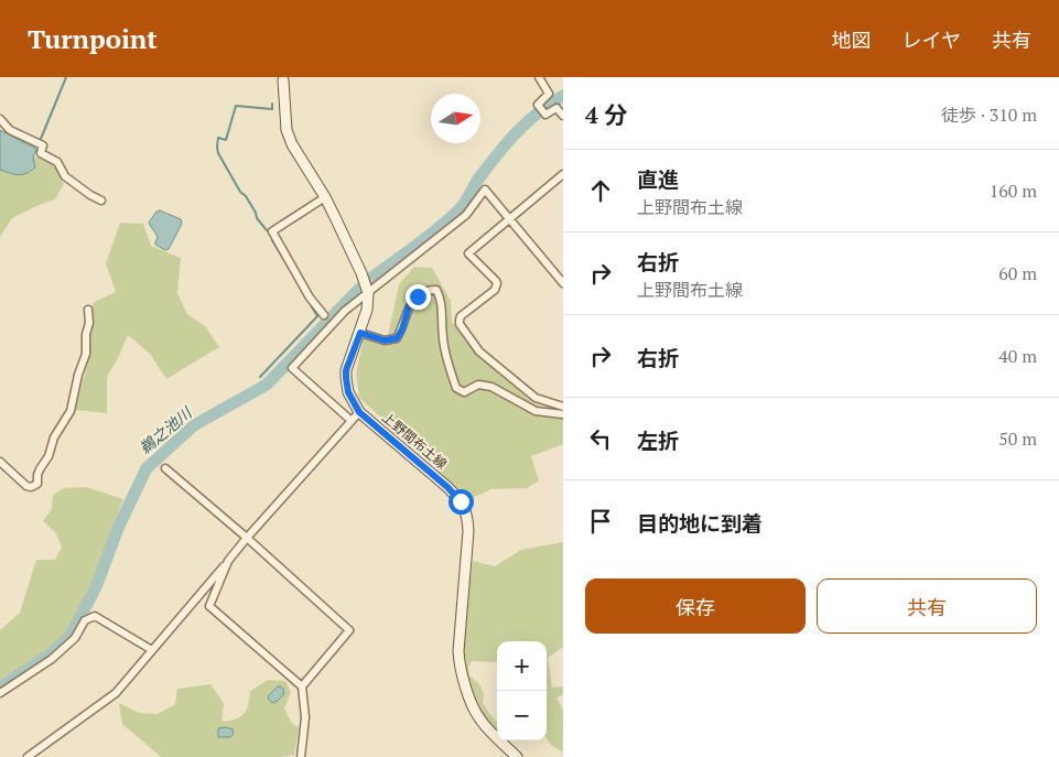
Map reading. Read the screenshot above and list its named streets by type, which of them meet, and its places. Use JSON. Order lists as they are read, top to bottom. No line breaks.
{"streets":{"main road":["上野間布土線"]},"water":["鵜之池川"],"north":"right","page":{"header":"Turnpoint","nav":["地図","レイヤ","共有"],"heading":["4 分","徒歩 · 310 m"],"list":[["直進","上野間布土線","160 m"],["右折","上野間布土線","60 m"],["右折","40 m"],["左折","50 m"],"目的地に到着"],"buttons":["保存","共有"],"map_buttons":["+","−"]}}
